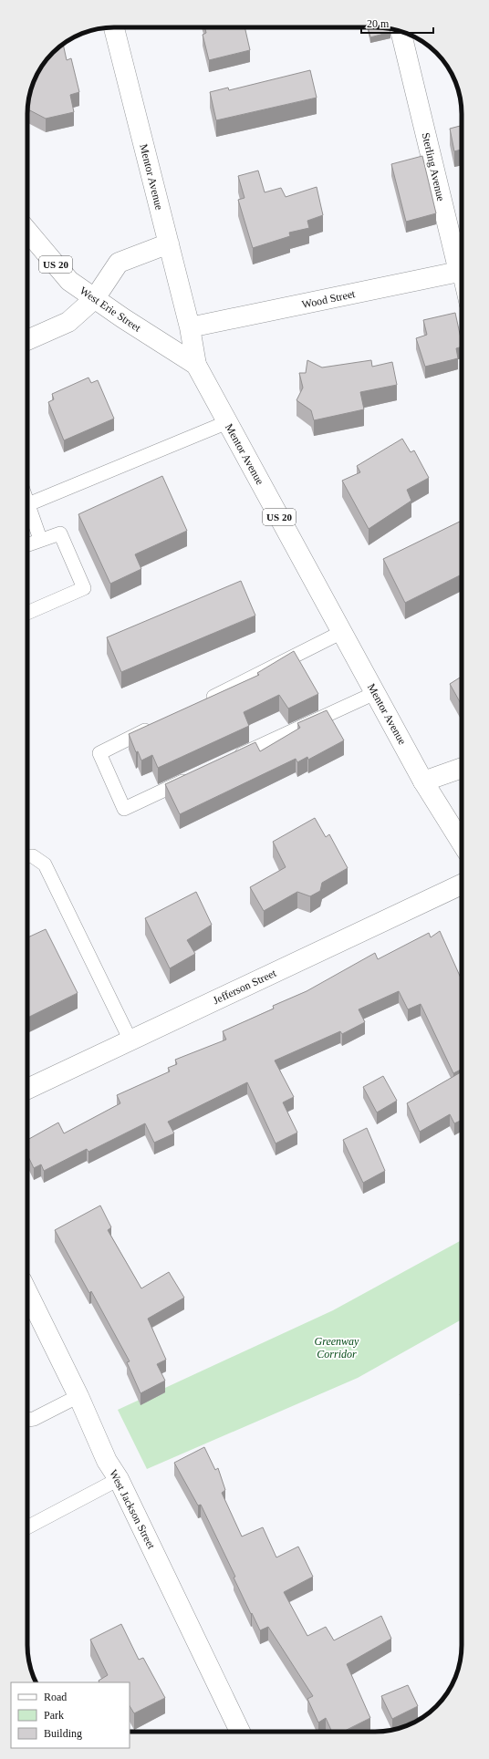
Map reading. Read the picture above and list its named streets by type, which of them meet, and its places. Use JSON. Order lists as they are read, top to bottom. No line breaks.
{"streets":{"street":["Sterling Avenue","Mentor Avenue","US 20","Wood Street","West Erie Street","Jefferson Street","West Jackson Street"]},"crossings":[["Mentor Avenue","Wood Street"],["Mentor Avenue","West Erie Street"]],"parks":["Greenway Corridor"],"legend":["Road","Park","Building"],"scale_bar":"20 m"}
